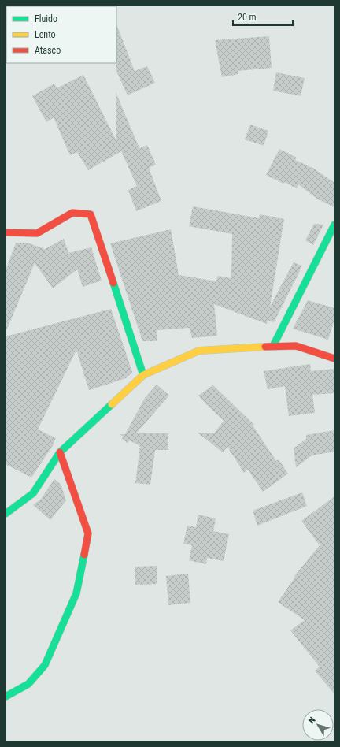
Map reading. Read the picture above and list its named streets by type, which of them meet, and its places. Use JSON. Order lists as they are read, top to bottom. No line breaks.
{"legend":["Fluido","Lento","Atasco"],"scale_bar":"20 m","north":"top left"}
